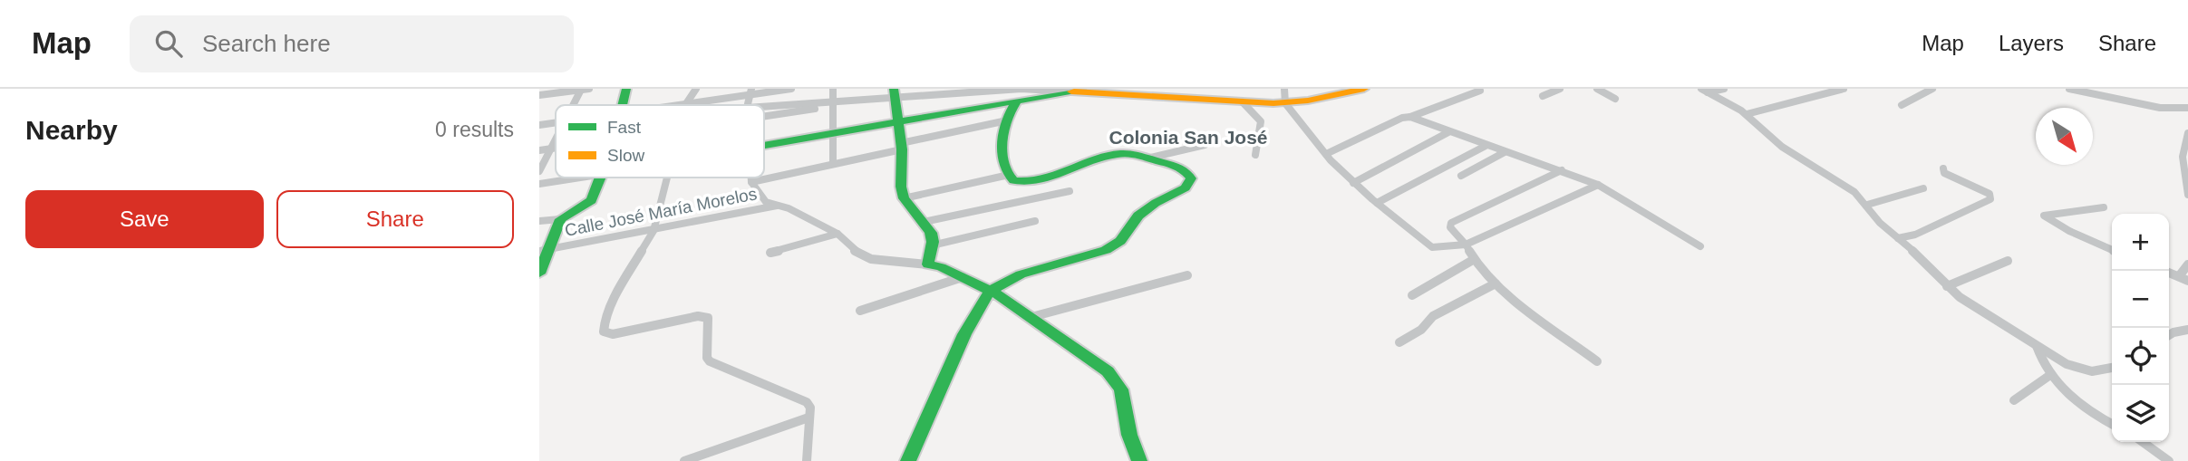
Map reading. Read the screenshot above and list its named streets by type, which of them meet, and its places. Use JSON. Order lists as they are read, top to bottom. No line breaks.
{"streets":{"street":["Calle José María Morelos"]},"districts":["Colonia San José"],"legend":["Fast","Slow"],"north":"bottom right","page":{"header":"Map","search":"Search here","nav":["Map","Layers","Share"],"heading":["Nearby","0 results"],"buttons":["Save","Share"],"map_buttons":["+","−"]}}
